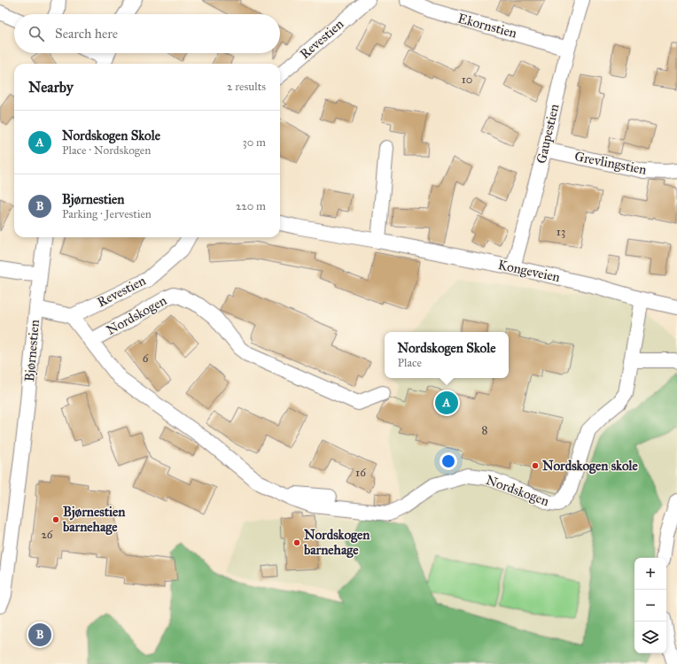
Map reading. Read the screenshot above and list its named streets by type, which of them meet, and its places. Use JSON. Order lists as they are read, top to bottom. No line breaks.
{"streets":{"street":["Ekornstien","Revestien","Gaupestien","Grevlingstien","Kongeveien","Nordskogen","Bjørnestien"]},"crossings":[["Ekornstien","Gaupestien"],["Revestien","Nordskogen"],["Gaupestien","Grevlingstien"],["Gaupestien","Kongeveien"],["Kongeveien","Nordskogen"]],"places":["Nordskogen skole","Bjørnestien barnehage","Nordskogen barnehage"],"house_numbers":["10","13","6","8","16","26"],"page":{"search":"Search here","heading":["Nearby","2 results"],"list":[{"mark":"A","name":"Nordskogen Skole","note":"Place · Nordskogen","value":"30 m"},{"mark":"B","name":"Bjørnestien","note":"Parking · Jervestien","value":"220 m"}],"popup":["Nordskogen Skole","Place"],"pins":["A","B"],"map_buttons":["+","−"]}}
